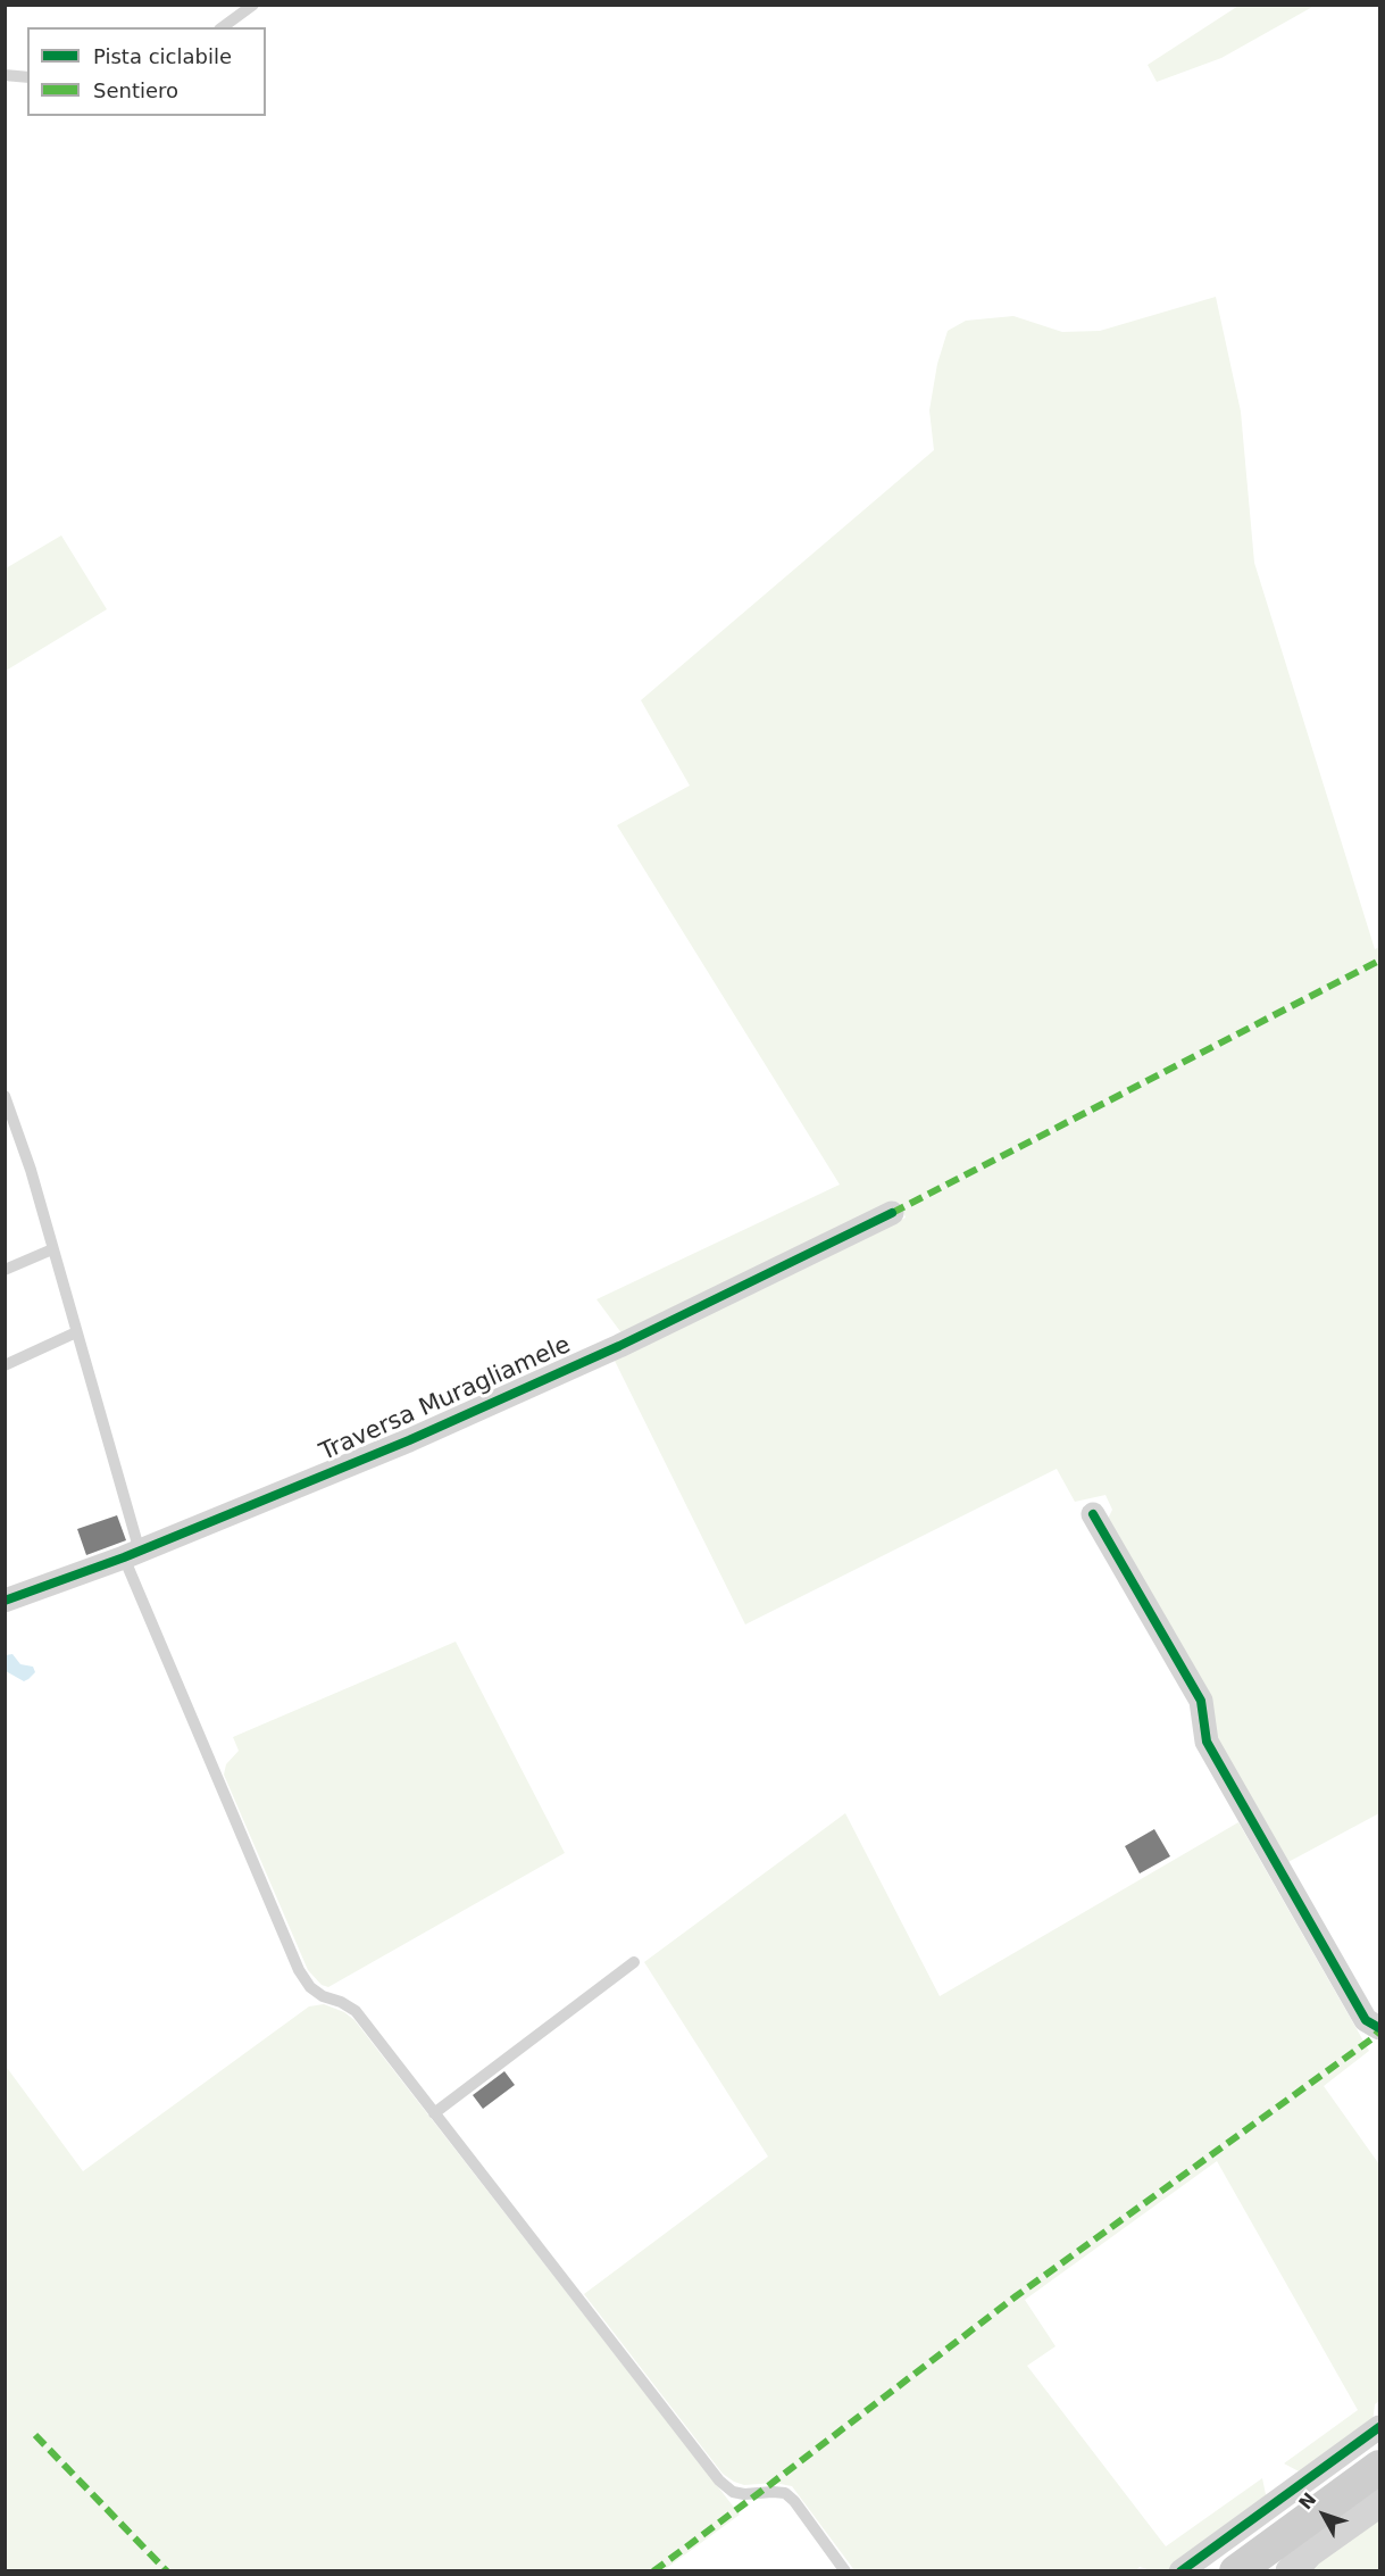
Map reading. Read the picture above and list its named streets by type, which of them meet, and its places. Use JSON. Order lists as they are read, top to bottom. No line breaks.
{"streets":{"street":["Traversa Muragliamele"]},"legend":["Pista ciclabile","Sentiero"],"north":"top left"}
